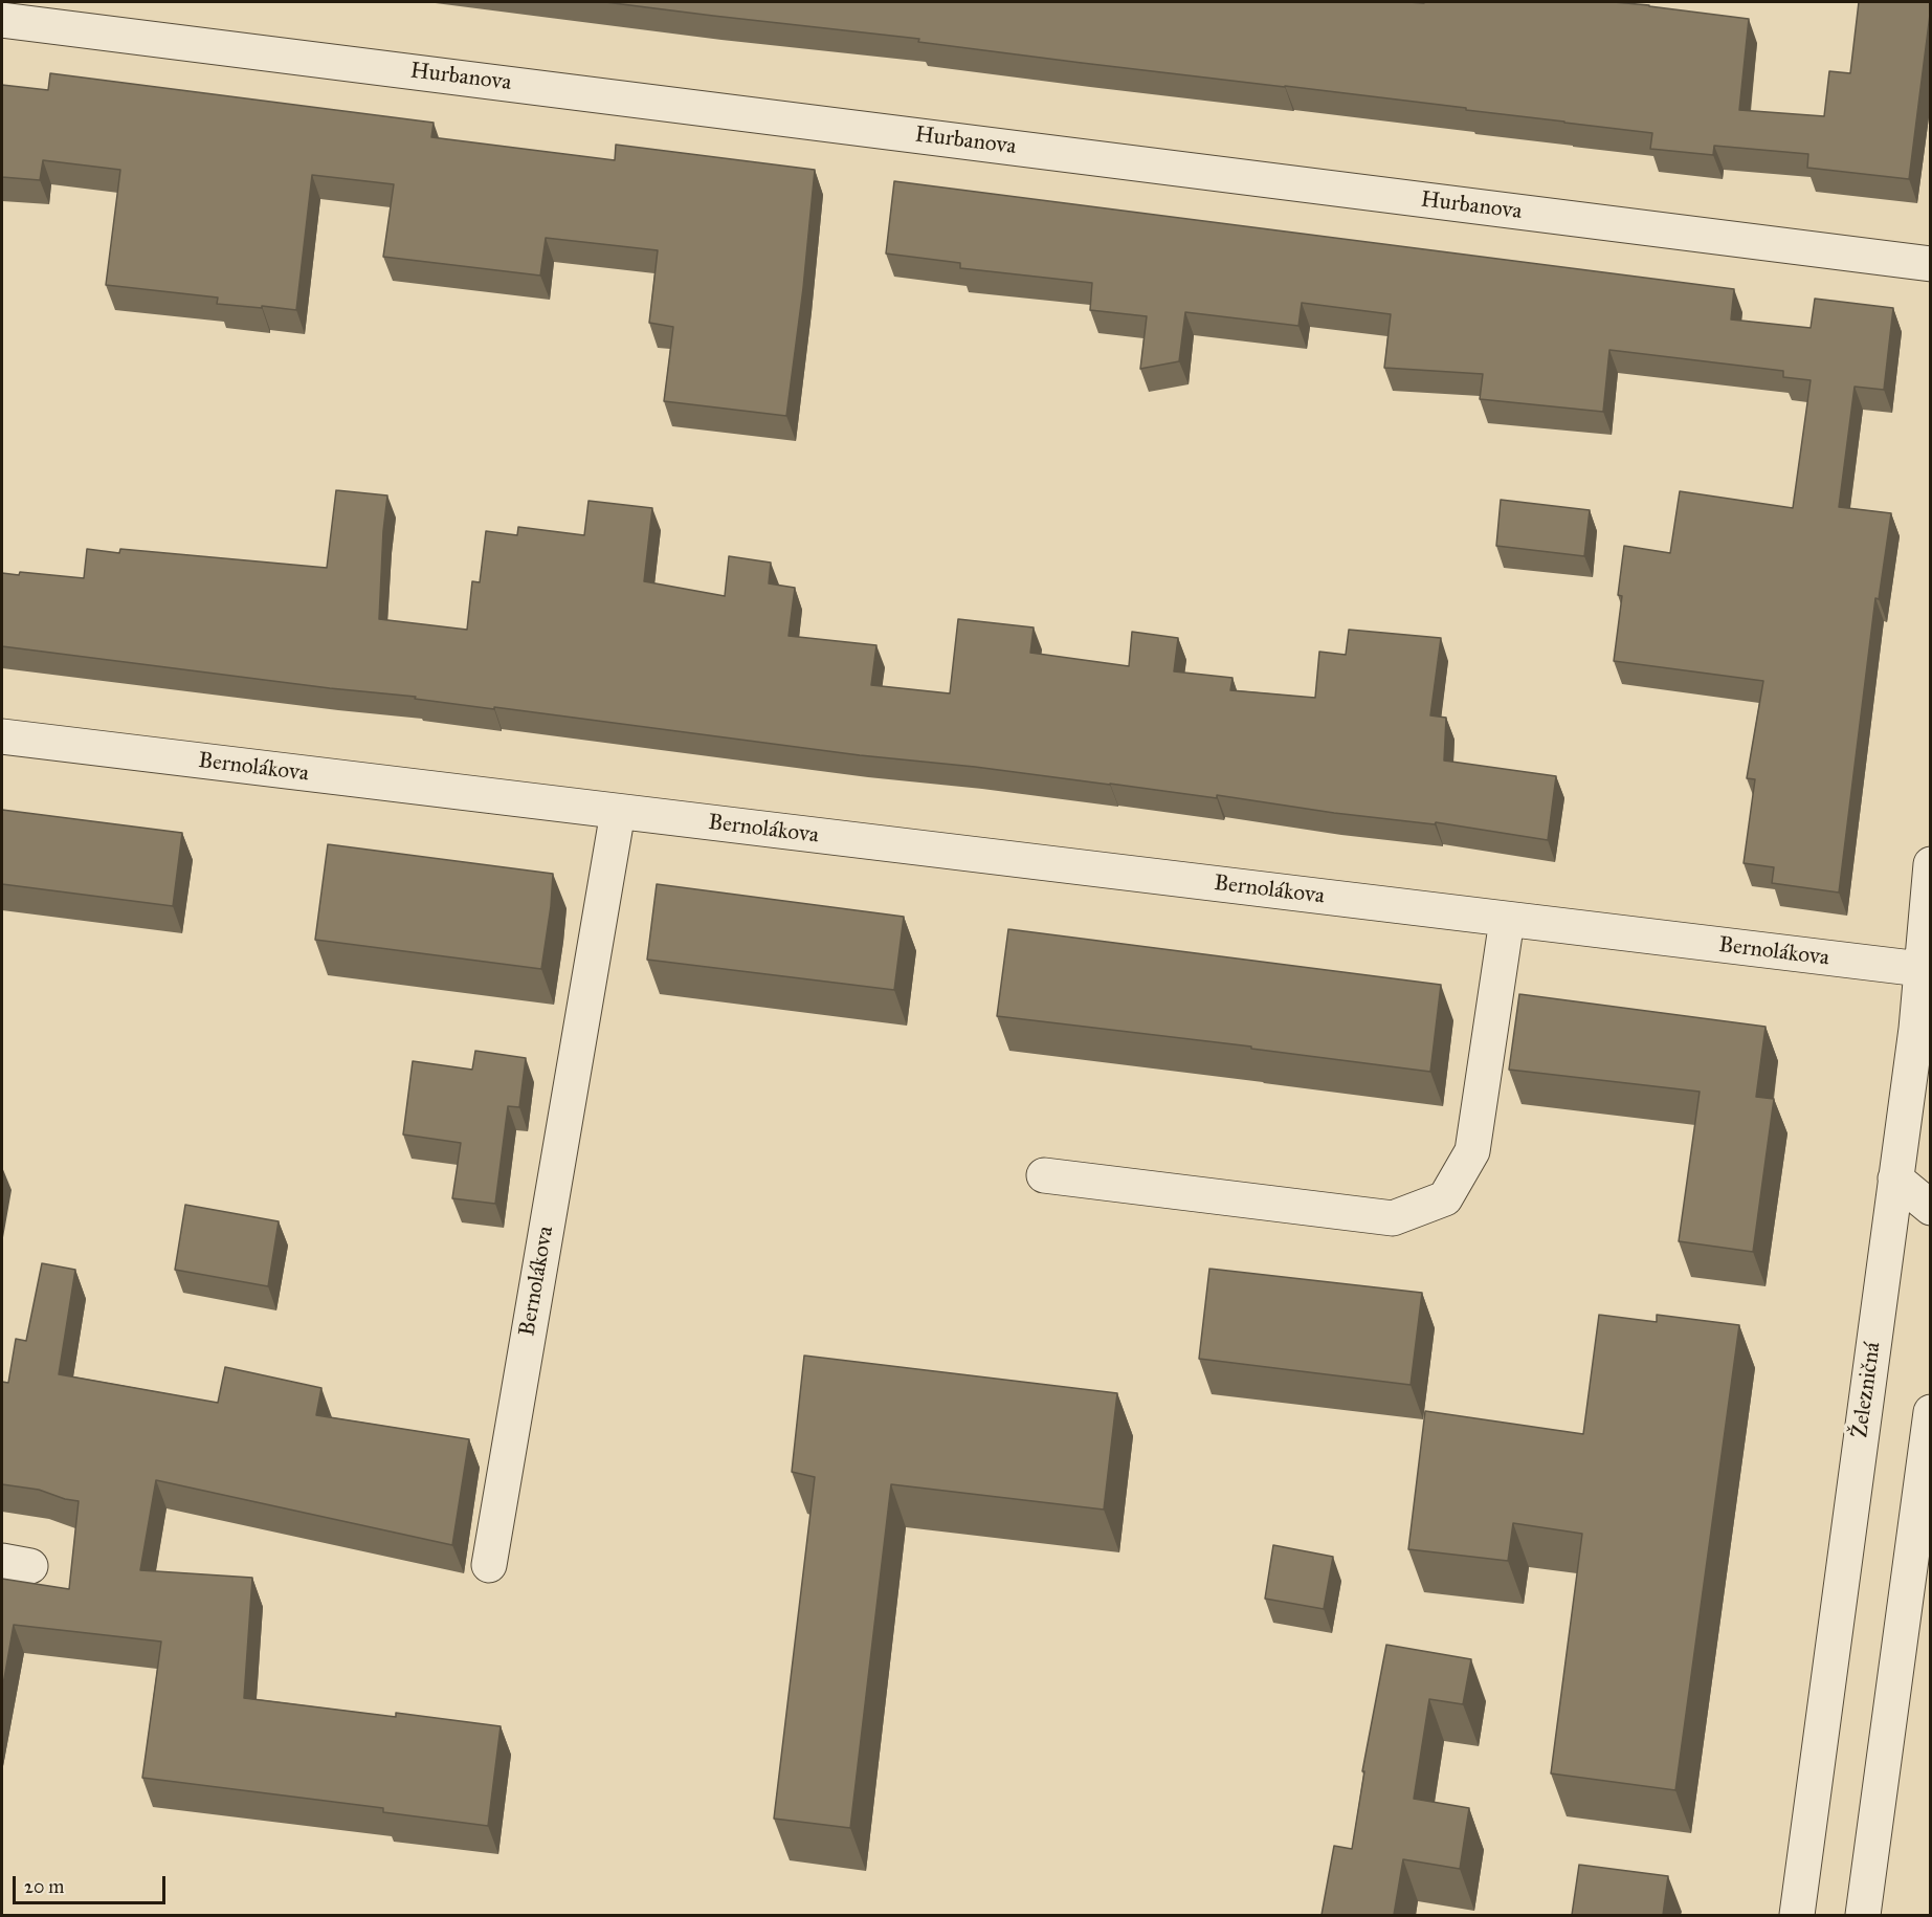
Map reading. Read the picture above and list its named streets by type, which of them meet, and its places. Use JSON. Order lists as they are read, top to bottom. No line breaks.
{"streets":{"street":["Hurbanova","Bernolákova","Železničná"]},"crossings":[["Bernolákova","Železničná"]],"scale_bar":"20 m"}
